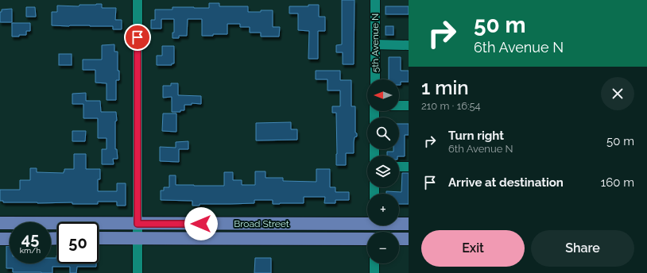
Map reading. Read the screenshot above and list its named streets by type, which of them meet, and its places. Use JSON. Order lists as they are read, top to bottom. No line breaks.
{"streets":{"main road":["Broad Street"],"street":["5th Avenue N"]},"north":"left","page":{"turn":["50 m","6th Avenue N"],"heading":["1 min","210 m · 16:54"],"map_buttons":["+","−"],"list":[{"name":"Turn right","note":"6th Avenue N","value":"50 m"},{"name":"Arrive at destination","value":"160 m"}],"speed":"45 km/h","limit":"50","buttons":["Exit","Share"]}}
